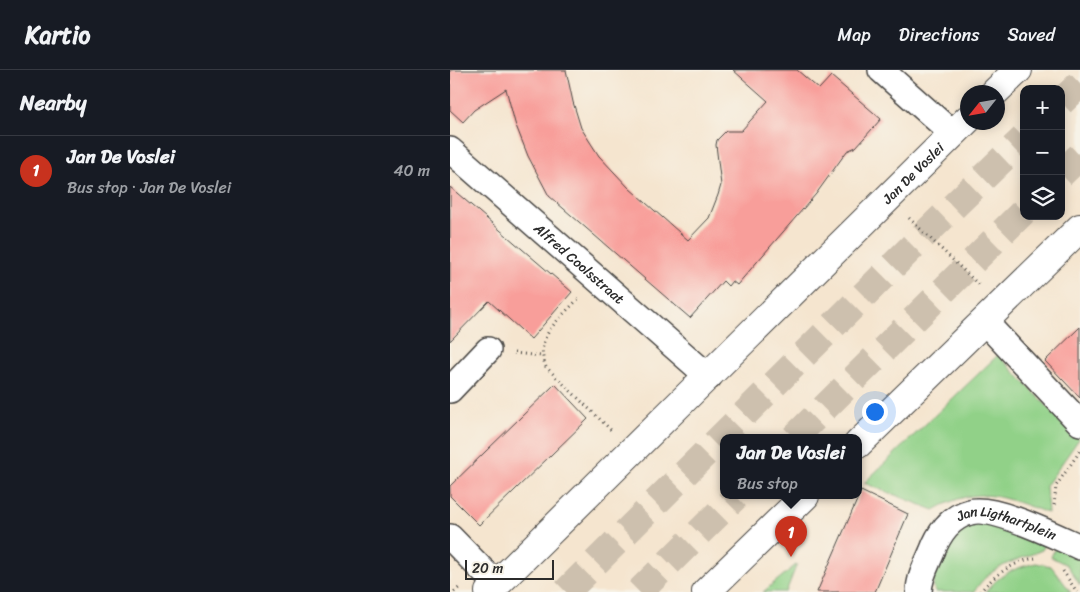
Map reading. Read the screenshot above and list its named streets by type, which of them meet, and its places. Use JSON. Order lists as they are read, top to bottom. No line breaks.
{"streets":{"main road":["Jan De Voslei"],"street":["Alfred Coolsstraat","Jan Ligthartplein"]},"crossings":[["Jan De Voslei","Alfred Coolsstraat"]],"scale_bar":"20 m","north":"bottom left","page":{"header":"Kartio","nav":["Map","Directions","Saved"],"heading":"Nearby","map_buttons":["+","−"],"list":[{"mark":"1","name":"Jan De Voslei","note":"Bus stop · Jan De Voslei","value":"40 m"}],"popup":["Jan De Voslei","Bus stop"],"pins":"1","scale":"20 m"}}
